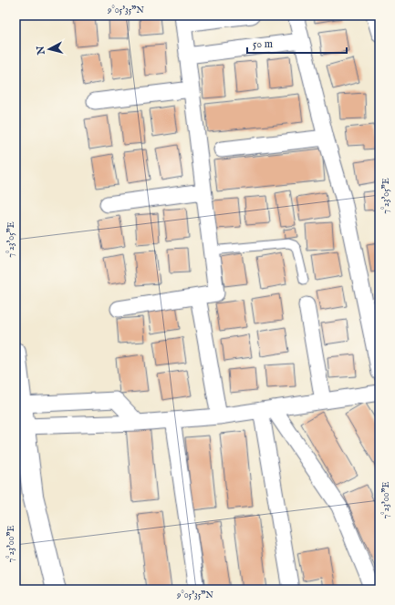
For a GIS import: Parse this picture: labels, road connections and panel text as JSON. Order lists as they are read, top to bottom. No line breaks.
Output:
{"scale_bar":"50 m","north":"left","coordinates":["9°05'35\"N","7°23'05\"E","7°23'00\"E"]}
